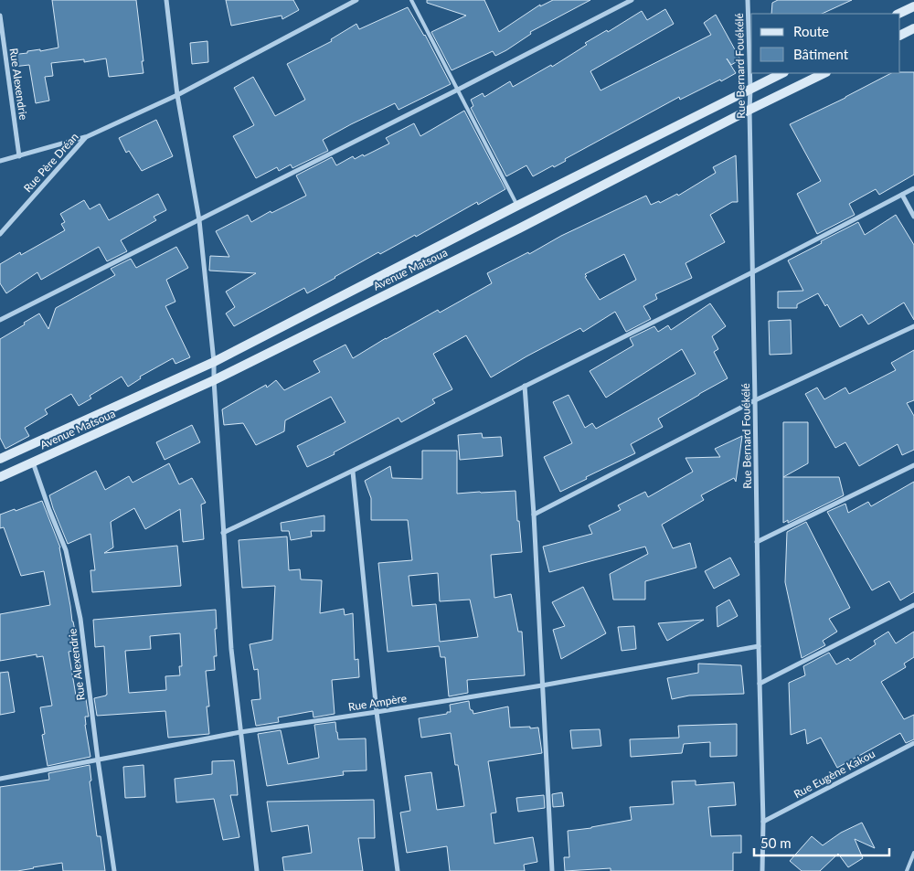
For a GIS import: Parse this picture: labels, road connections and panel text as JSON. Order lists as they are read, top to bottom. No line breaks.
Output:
{"streets":{"street":["Rue Bernard Fouékélé","Rue Alexendrie","Rue Père Dréan","Avenue Matsoua","Rue Ampère","Rue Eugène Kakou"]},"crossings":[["Rue Bernard Fouékélé","Avenue Matsoua"],["Rue Bernard Fouékélé","Rue Ampère"],["Rue Bernard Fouékélé","Rue Eugène Kakou"],["Rue Alexendrie","Avenue Matsoua"],["Rue Alexendrie","Rue Ampère"]],"legend":["Route","Bâtiment"],"scale_bar":"50 m"}
